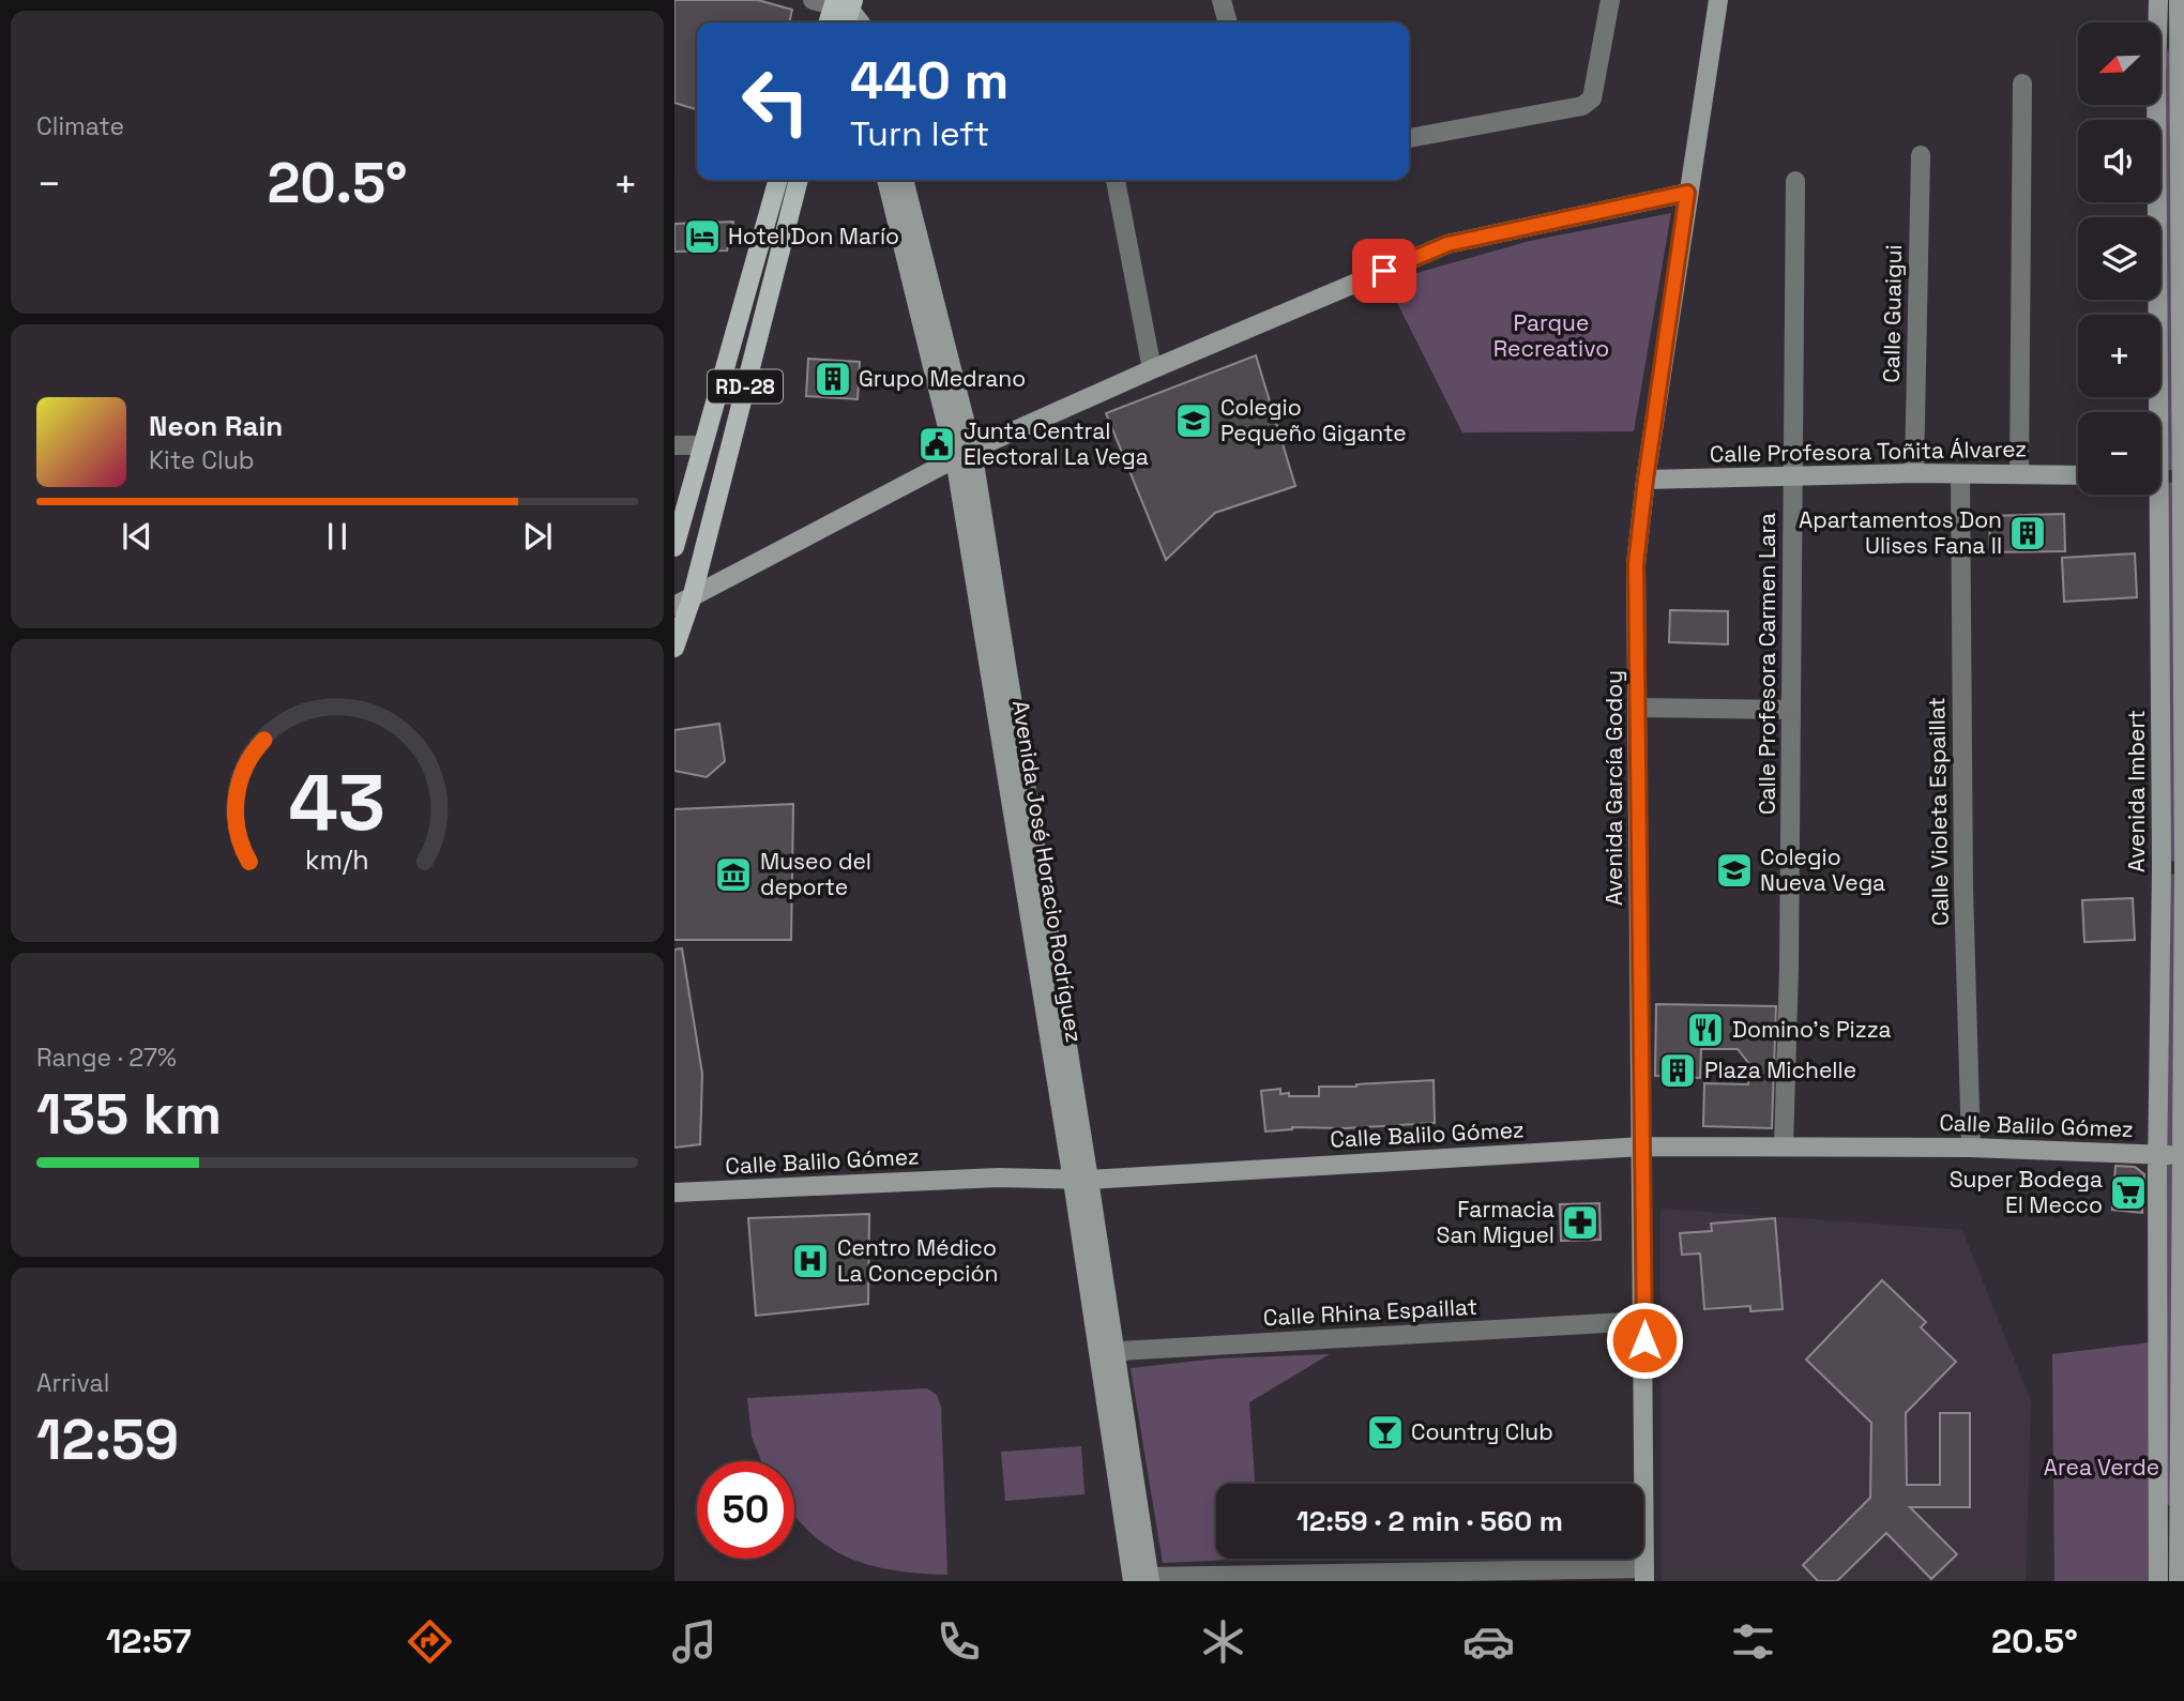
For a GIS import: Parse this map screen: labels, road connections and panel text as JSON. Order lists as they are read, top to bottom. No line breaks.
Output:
{"streets":{"main road":["RD-28"],"street":["Calle Guaigui","Calle Profesora Toñita Álvarez","Calle Profesora Carmen Lara","Avenida García Godoy","Avenida Imbert","Calle Violeta Espaillat","Avenida José Horacio Rodríguez","Calle Balilo Gómez","Calle Rhina Espaillat"]},"crossings":[["Calle Guaigui","Calle Profesora Toñita Álvarez"],["Calle Profesora Toñita Álvarez","Calle Profesora Carmen Lara"],["Calle Profesora Toñita Álvarez","Avenida García Godoy"],["Calle Profesora Toñita Álvarez","Calle Violeta Espaillat"],["Calle Profesora Carmen Lara","Calle Balilo Gómez"],["Avenida García Godoy","Calle Balilo Gómez"],["Avenida García Godoy","Calle Rhina Espaillat"],["Avenida Imbert","Calle Balilo Gómez"],["Calle Violeta Espaillat","Calle Balilo Gómez"],["Avenida José Horacio Rodríguez","Calle Balilo Gómez"],["Avenida José Horacio Rodríguez","Calle Rhina Espaillat"]],"parks":["Parque Recreativo","Area Verde"],"places":{"hotel":["Hotel Don Marío"],"building":["Grupo Medrano","Apartamentos Don Ulises Fana II","Plaza Michelle"],"school or university":["Colegio Pequeño Gigante","Colegio Nueva Vega"],"public building":["Junta Central Electoral La Vega"],"museum":["Museo del deporte"],"restaurant":["Domino's Pizza"],"supermarket":["Super Bodega El Mecco"],"pharmacy":["Farmacia San Miguel"],"hospital":["Centro Médico La Concepción"],"bar":["Country Club"]},"north":"bottom left","page":{"tile":["Climate",["Range · 27%","135 km"],["Arrival","12:59"]],"map_buttons":["+","−"],"turn":["440 m","Turn left"],"heat":["−","20.5°","+"],"song":["Neon Rain","Kite Club"],"limit":"50","trip":"12:59 · 2 min · 560 m","tabs":["12:57","20.5°"],"gauge":["43","km/h"]}}
